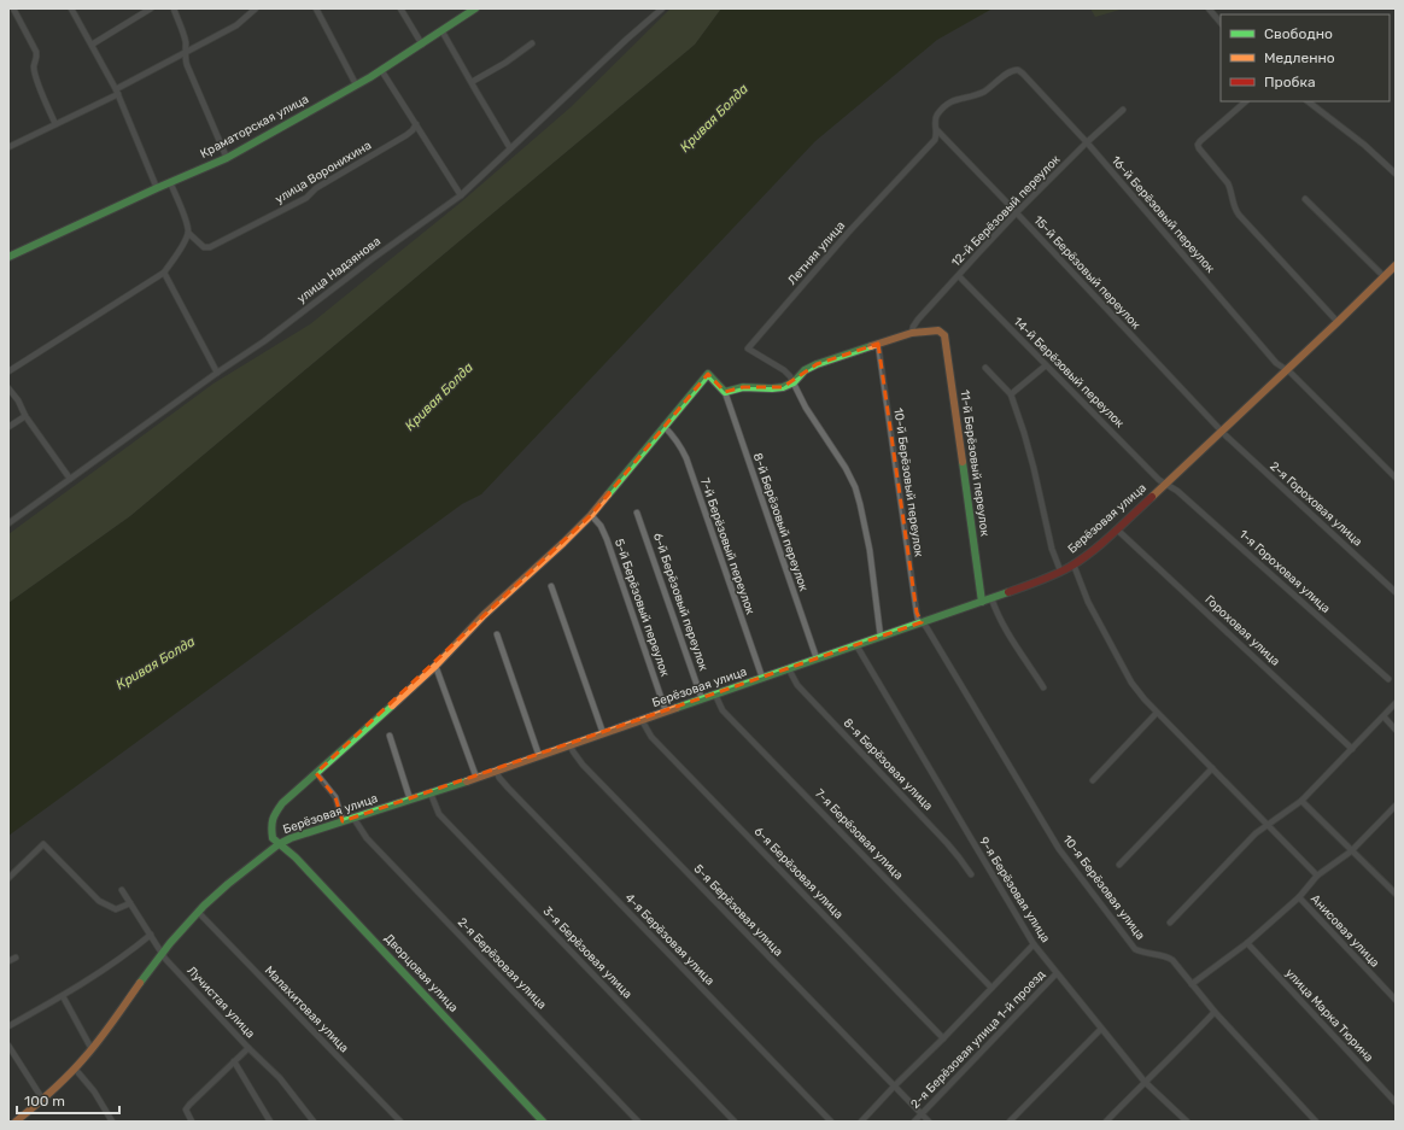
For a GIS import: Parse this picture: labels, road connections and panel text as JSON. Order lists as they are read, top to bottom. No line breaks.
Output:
{"streets":{"street":["Краматорская улица","улица Воронихина","12-й Берёзовый переулок","16-й Берёзовый переулок","Летняя улица","улица Надзянова","15-й Берёзовый переулок","14-й Берёзовый переулок","11-й Берёзовый переулок","10-й Берёзовый переулок","2-я Гороховая улица","Берёзовая улица","8-й Берёзовый переулок","7-й Берёзовый переулок","1-я Гороховая улица","6-й Берёзовый переулок","5-й Берёзовый переулок","Гороховая улица","8-я Берёзовая улица","7-я Берёзовая улица","6-я Берёзовая улица","10-я Берёзовая улица","9-я Берёзовая улица","5-я Берёзовая улица","Анисовая улица","4-я Берёзовая улица","3-я Берёзовая улица","2-я Берёзовая улица","Дворцовая улица","Лучистая улица","Малахитовая улица","улица Марка Тюрина","2-я Берёзовая улица 1-й проезд"]},"crossings":[["12-й Берёзовый переулок","16-й Берёзовый переулок"],["12-й Берёзовый переулок","15-й Берёзовый переулок"],["12-й Берёзовый переулок","14-й Берёзовый переулок"],["12-й Берёзовый переулок","11-й Берёзовый переулок"],["16-й Берёзовый переулок","Летняя улица"],["16-й Берёзовый переулок","15-й Берёзовый переулок"],["16-й Берёзовый переулок","Берёзовая улица"],["Летняя улица","15-й Берёзовый переулок"],["15-й Берёзовый переулок","2-я Гороховая улица"],["15-й Берёзовый переулок","Берёзовая улица"],["14-й Берёзовый переулок","Берёзовая улица"],["14-й Берёзовый переулок","1-я Гороховая улица"],["11-й Берёзовый переулок","Берёзовая улица"],["10-й Берёзовый переулок","Берёзовая улица"],["10-й Берёзовый переулок","10-я Берёзовая улица"],["2-я Гороховая улица","Берёзовая улица"],["Берёзовая улица","8-й Берёзовый переулок"],["Берёзовая улица","7-й Берёзовый переулок"],["Берёзовая улица","1-я Гороховая улица"],["Берёзовая улица","6-й Берёзовый переулок"],["Берёзовая улица","5-й Берёзовый переулок"],["Берёзовая улица","Гороховая улица"],["Берёзовая улица","8-я Берёзовая улица"],["Берёзовая улица","7-я Берёзовая улица"],["Берёзовая улица","6-я Берёзовая улица"],["Берёзовая улица","10-я Берёзовая улица"],["Берёзовая улица","9-я Берёзовая улица"],["Берёзовая улица","5-я Берёзовая улица"],["Берёзовая улица","4-я Берёзовая улица"],["Берёзовая улица","3-я Берёзовая улица"],["Берёзовая улица","2-я Берёзовая улица"],["Берёзовая улица","Дворцовая улица"],["Берёзовая улица","Лучистая улица"],["Берёзовая улица","Малахитовая улица"],["9-я Берёзовая улица","2-я Берёзовая улица 1-й проезд"],["5-я Берёзовая улица","2-я Берёзовая улица 1-й проезд"]],"water":["Кривая Болда"],"legend":["Свободно","Медленно","Пробка"],"scale_bar":"100 m"}
